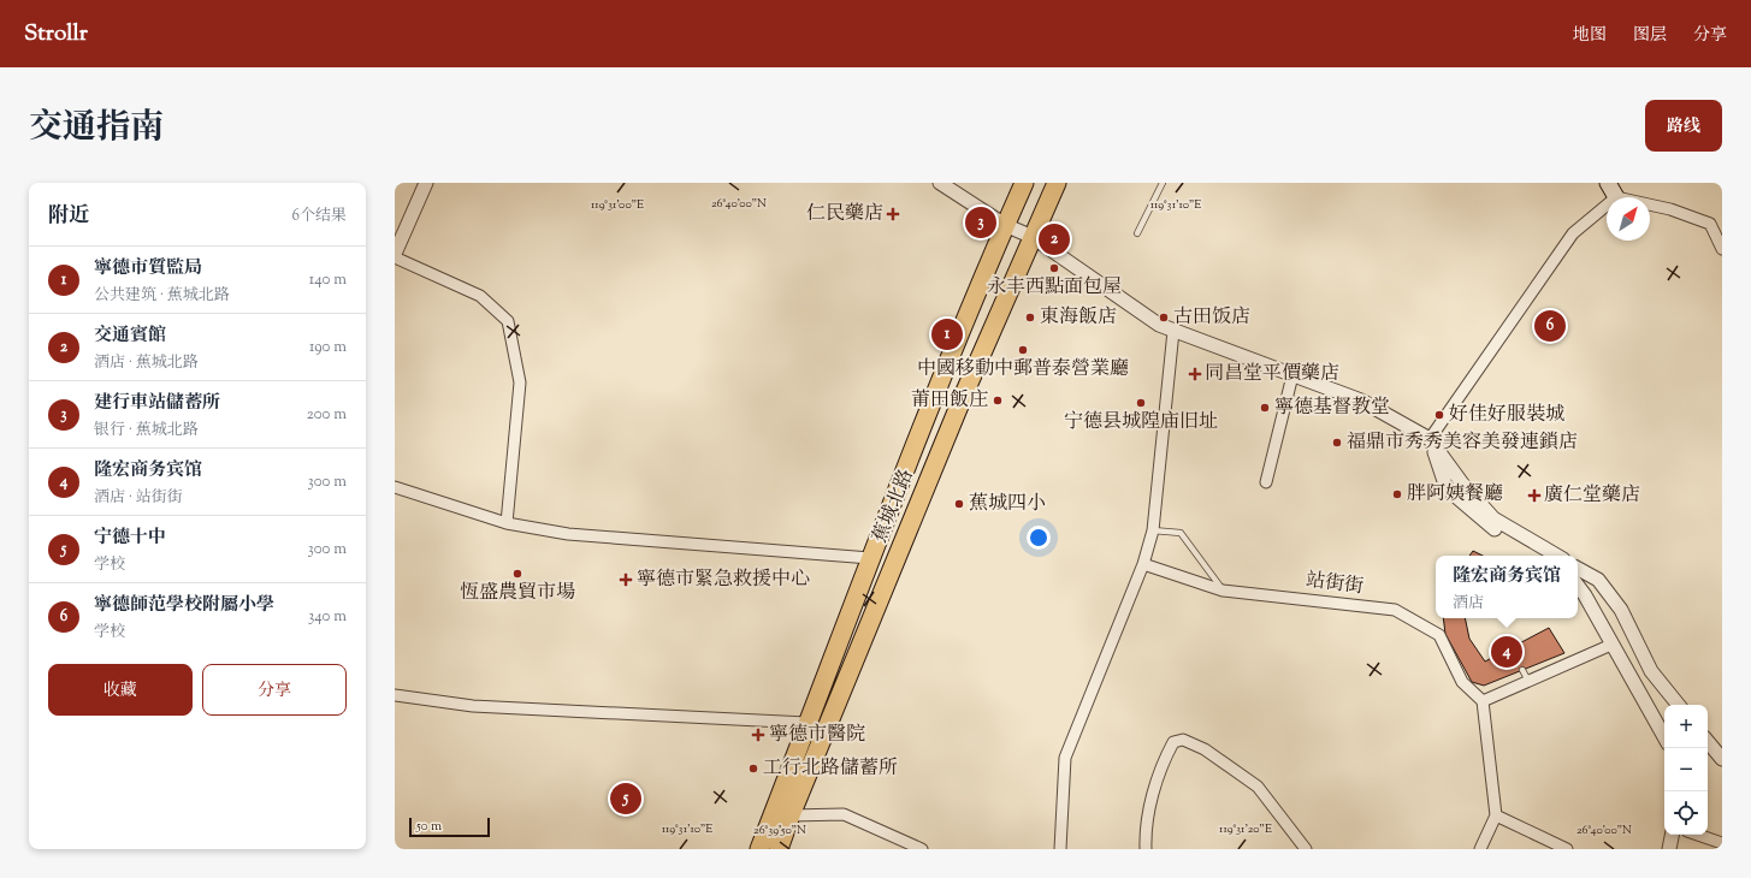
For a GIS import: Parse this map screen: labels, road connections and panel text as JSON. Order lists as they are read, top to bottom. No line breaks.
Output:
{"streets":{"highway":["蕉城北路"],"street":["站街街"]},"places":{"health":["仁民藥店","同昌堂平價藥店","廣仁堂藥店","寧德市緊急救援中心","寧德市醫院"],"other":["永丰西點面包屋","東海飯店","古田饭店","中國移動中郵普泰營業廳","莆田飯庄","宁德县城隍庙旧址","寧德基督教堂","好佳好服裝城","福鼎市秀秀美容美發連鎖店","胖阿姨餐廳","蕉城四小","恆盛農貿市場","工行北路儲蓄所"]},"scale_bar":"50 m","north":"top right","page":{"header":"Strollr","nav":["地图","图层","分享"],"title":"交通指南","buttons":["路线",["收藏","分享"]],"heading":["附近","6个结果"],"pins":["3","2","6","1","4","5"],"list":[{"mark":"1","name":"寧德市質監局","note":"公共建筑 · 蕉城北路","value":"140 m"},{"mark":"2","name":"交通賓館","note":"酒店 · 蕉城北路","value":"190 m"},{"mark":"3","name":"建行車站儲蓄所","note":"银行 · 蕉城北路","value":"200 m"},{"mark":"4","name":"隆宏商务宾馆","note":"酒店 · 站街街","value":"300 m"},{"mark":"5","name":"宁德十中","note":"学校","value":"300 m"},{"mark":"6","name":"寧德師范學校附屬小學","note":"学校","value":"340 m"}],"popup":["隆宏商务宾馆","酒店"],"map_buttons":["+","−"],"scale":"50 m"},"coordinates":["26°40'00\"N","119°31'00\"E","119°31'10\"E","119°31'20\"E","26°39'50\"N"]}
